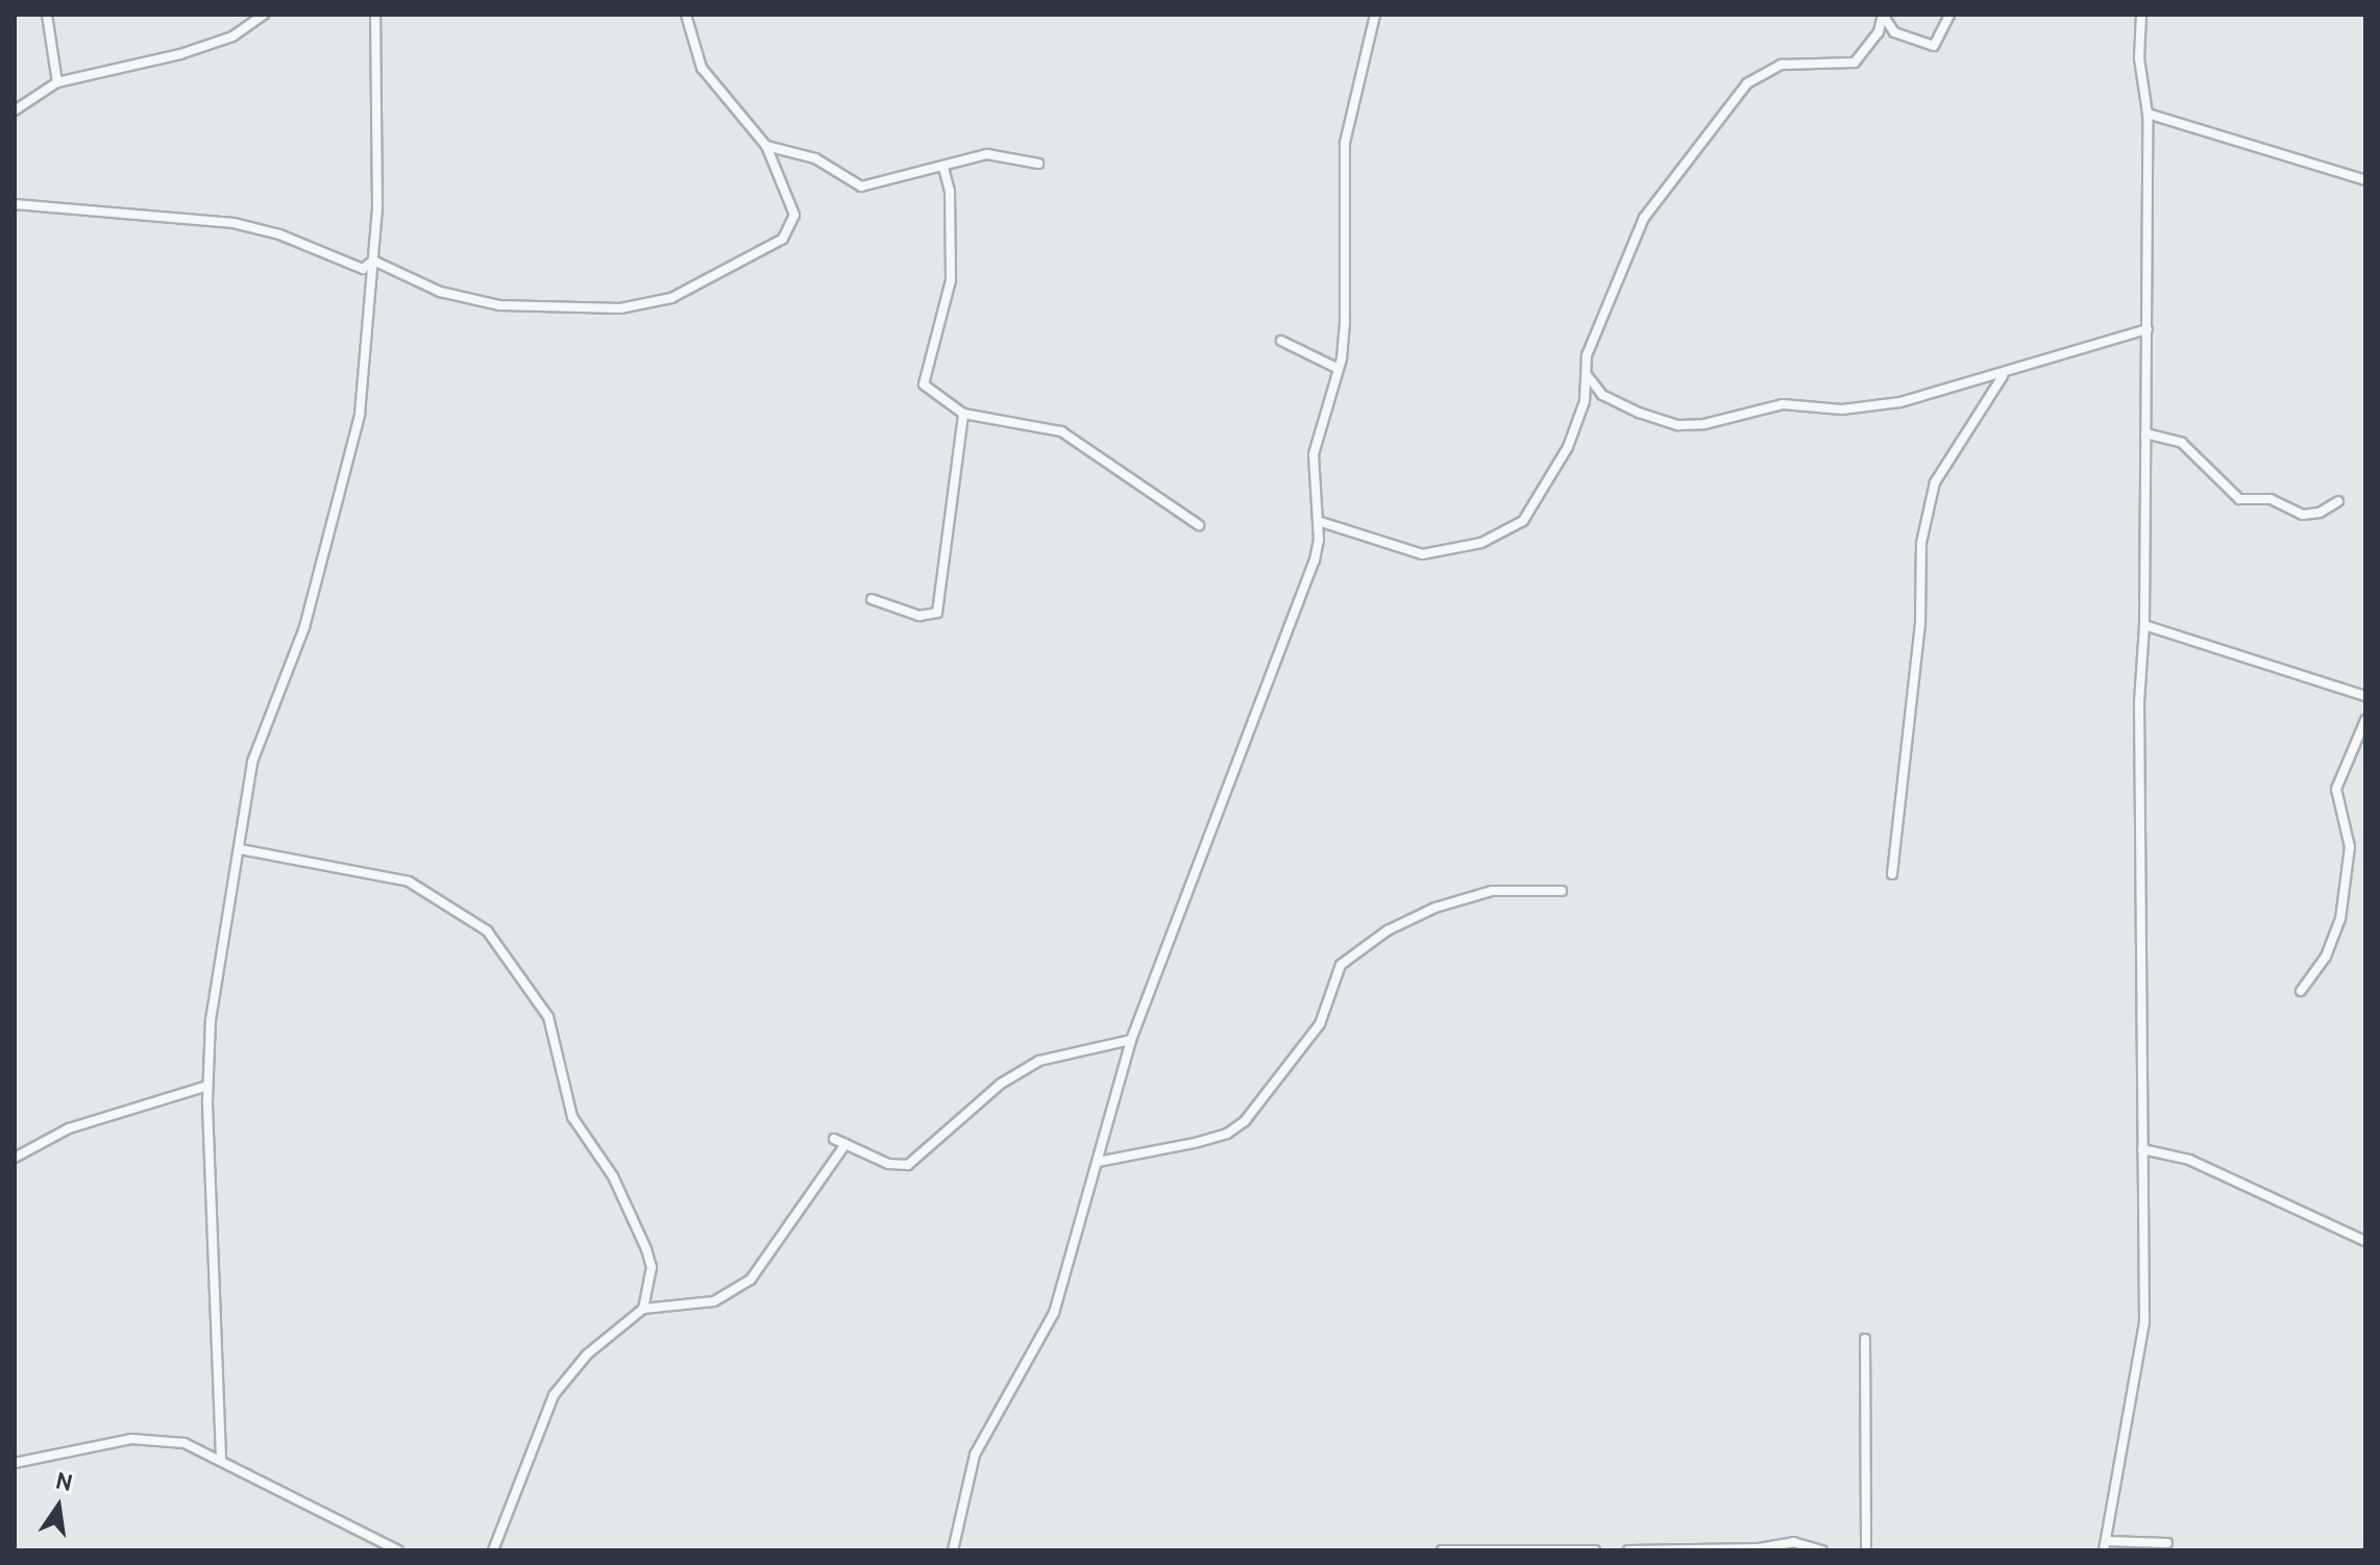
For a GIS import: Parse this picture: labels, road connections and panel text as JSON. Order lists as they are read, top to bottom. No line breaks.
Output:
{"north":"top"}
